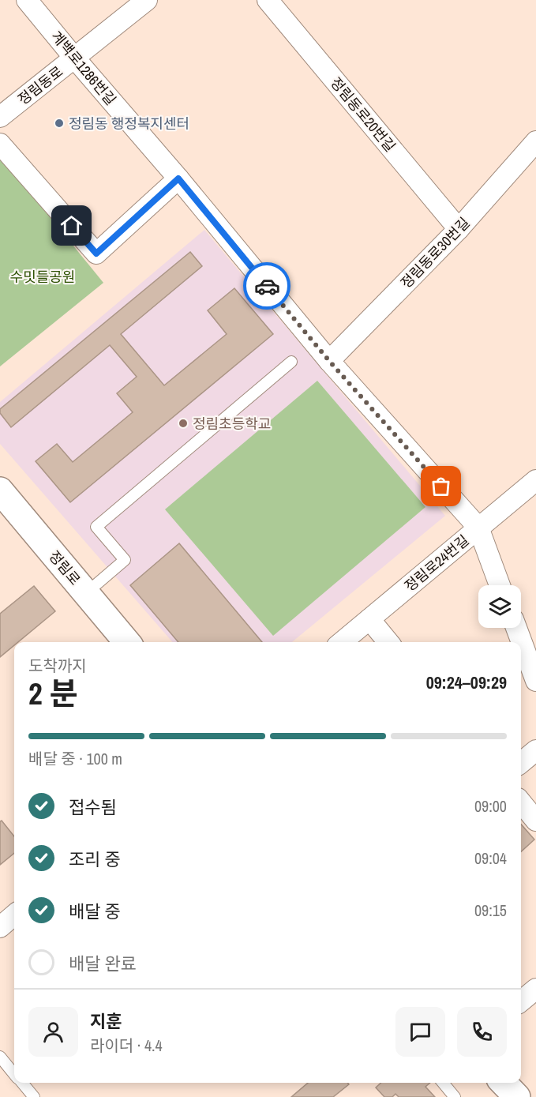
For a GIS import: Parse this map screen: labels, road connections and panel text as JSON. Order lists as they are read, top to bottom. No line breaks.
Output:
{"streets":{"main road":["정림로"],"street":["계백로1286번길","정림동로","정림동로20번길","정림동로30번길","정림로24번길"]},"crossings":[["계백로1286번길","정림동로"],["계백로1286번길","정림동로30번길"],["계백로1286번길","정림로24번길"],["정림동로20번길","정림동로30번길"]],"parks":["수밋들공원"],"places":["정림동 행정복지센터","정림초등학교"],"page":{"heading":["2 분","도착까지","09:24–09:29"],"panel":["지훈","라이더 · 4.4"],"bar":"배달 중 · 100 m","list":[["접수됨","09:00"],["조리 중","09:04"],["배달 중","09:15"],"배달 완료"]}}
